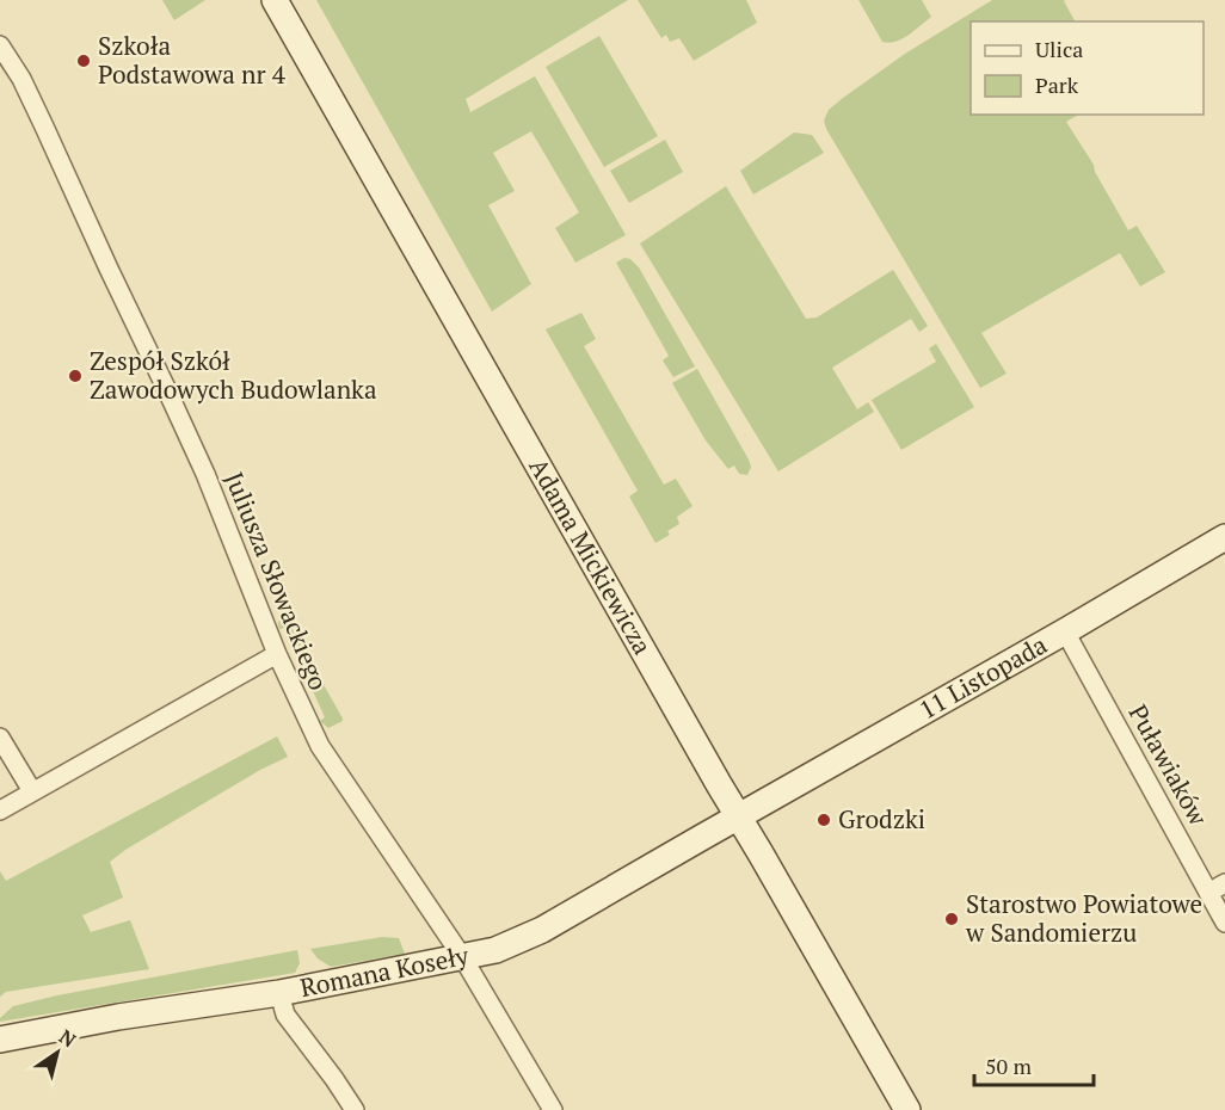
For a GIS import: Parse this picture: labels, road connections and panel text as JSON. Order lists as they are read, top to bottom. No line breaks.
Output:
{"streets":{"street":["Adama Mickiewicza","Juliusza Słowackiego","11 Listopada","Puławiaków","Romana Koseły"]},"crossings":[["Adama Mickiewicza","11 Listopada"],["Adama Mickiewicza","Romana Koseły"],["Juliusza Słowackiego","Romana Koseły"],["11 Listopada","Puławiaków"],["11 Listopada","Romana Koseły"]],"places":["Szkoła Podstawowa nr 4","Zespół Szkół Zawodowych Budowlanka","Grodzki","Starostwo Powiatowe w Sandomierzu"],"legend":["Ulica","Park"],"scale_bar":"50 m","north":"top right"}
